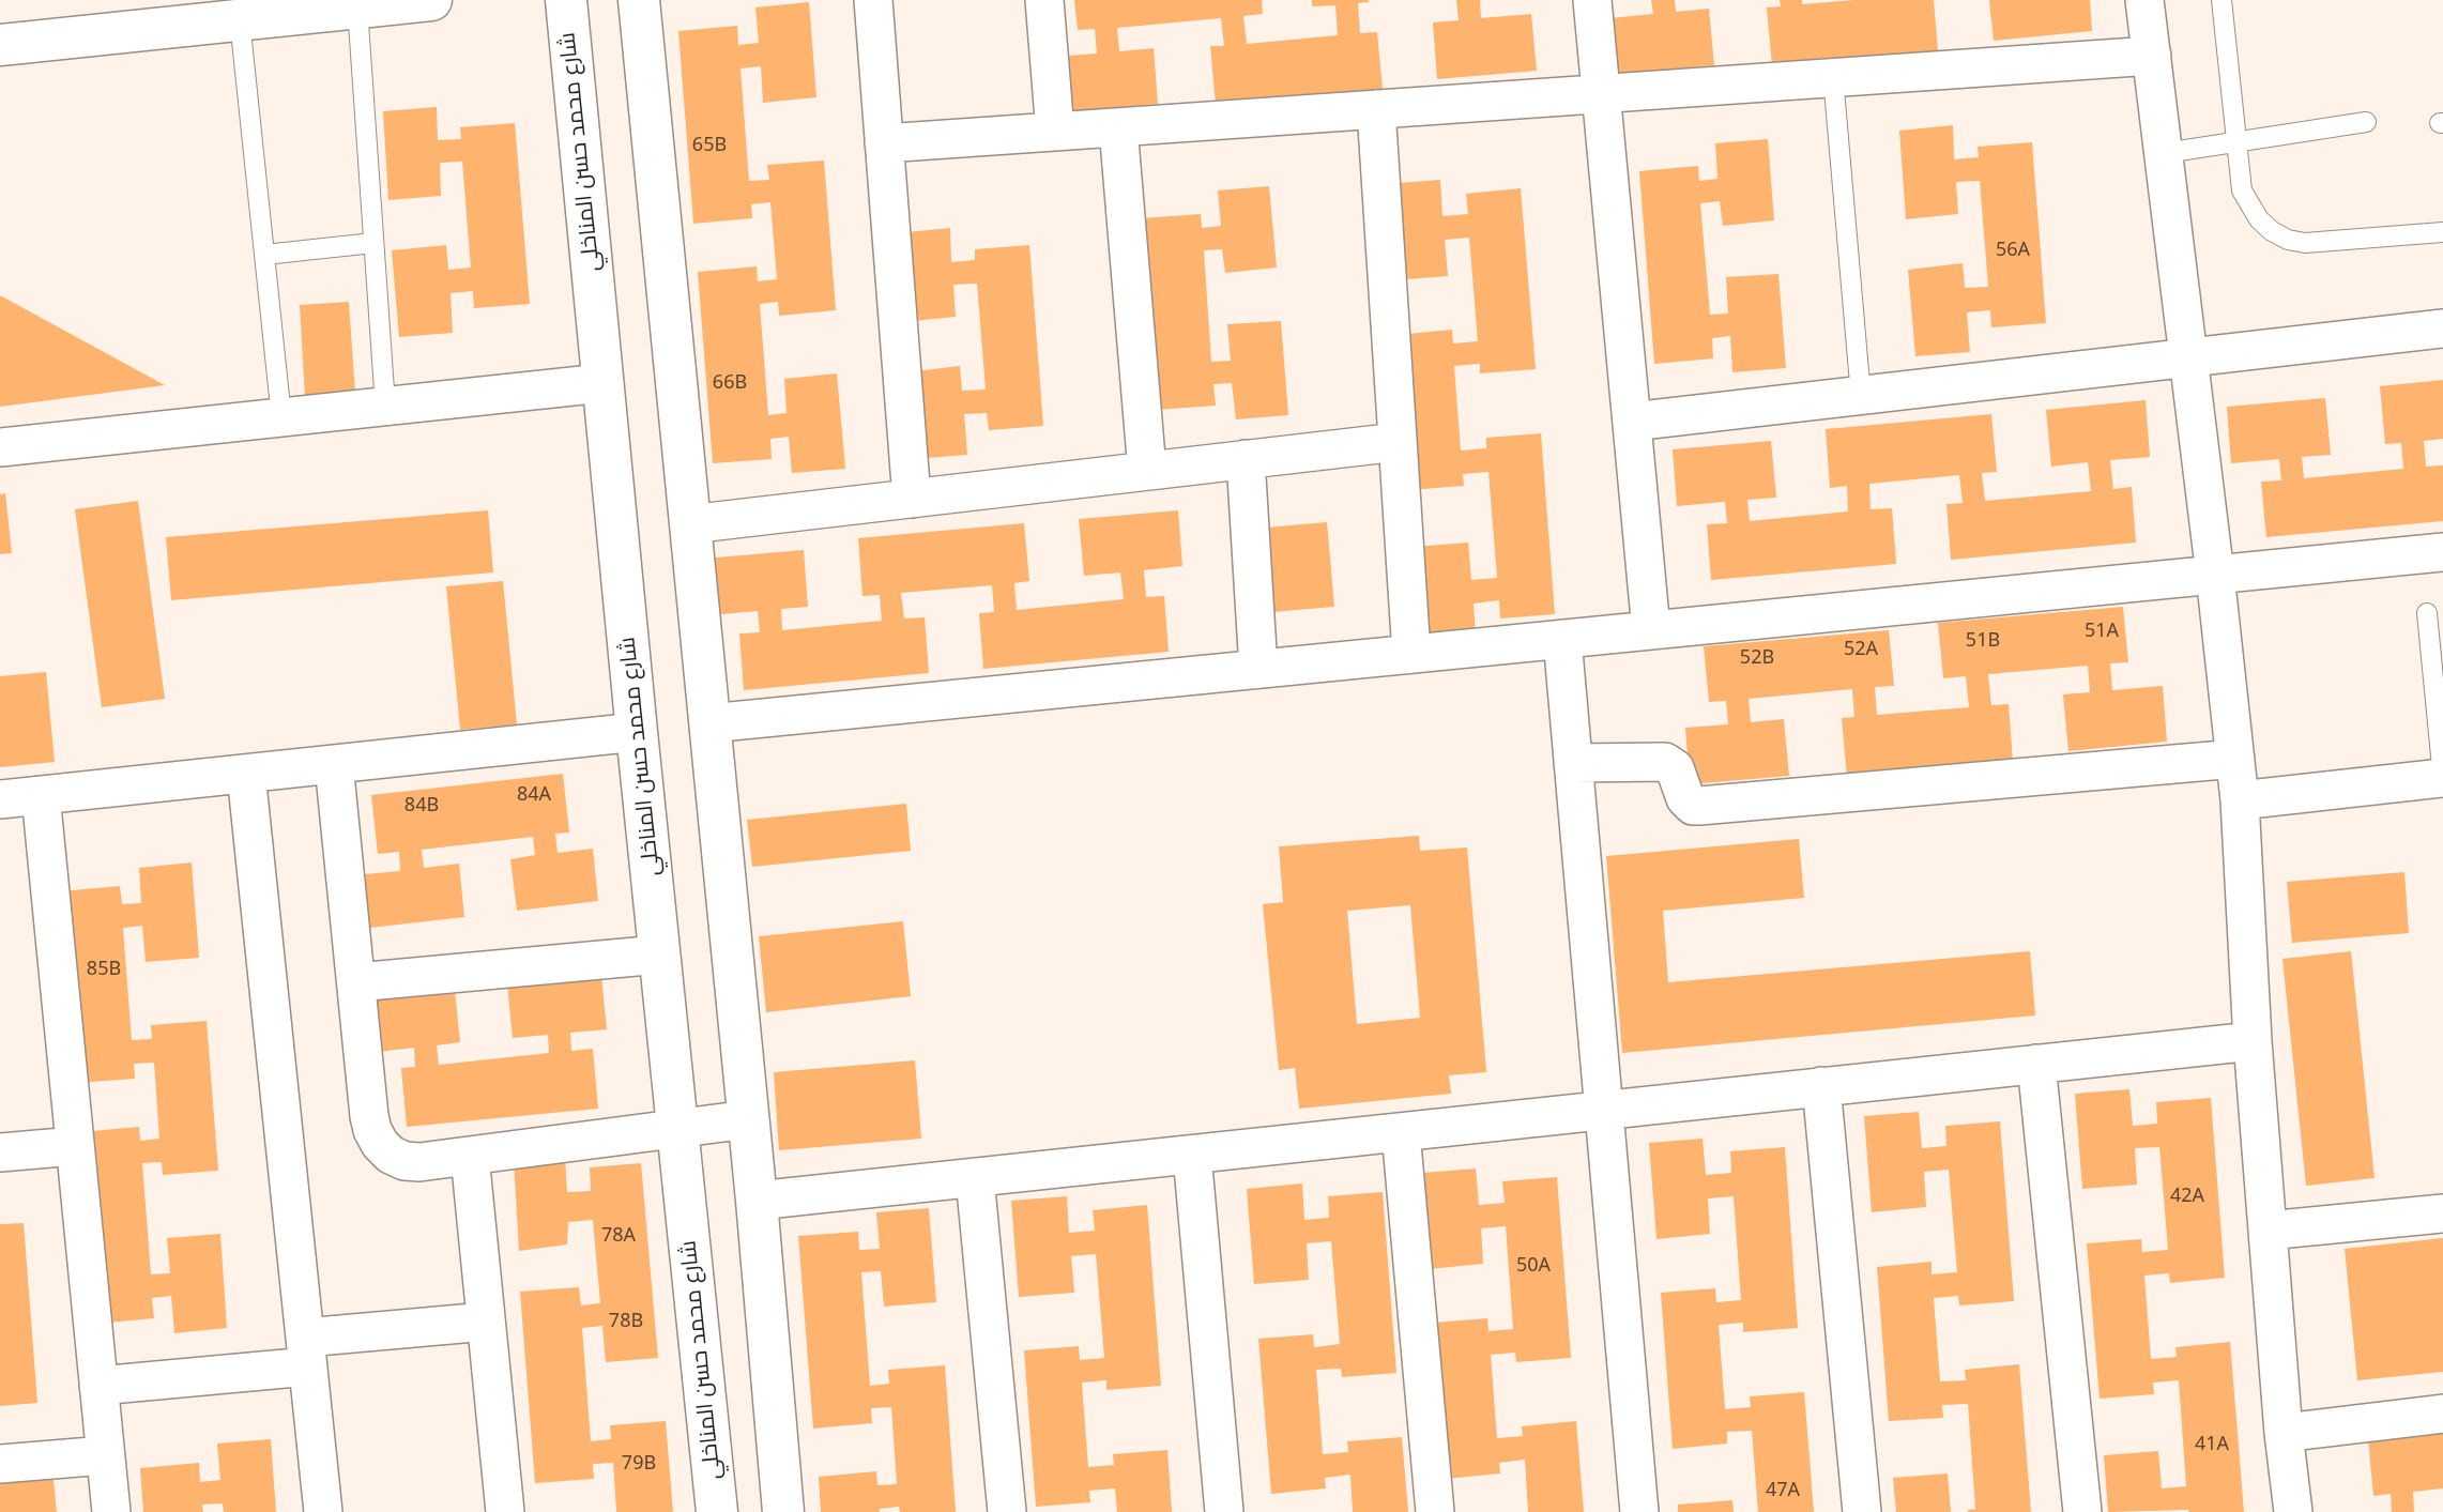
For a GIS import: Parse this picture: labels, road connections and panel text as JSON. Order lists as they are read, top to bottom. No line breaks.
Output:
{"streets":{"street":["شارع محمد حسن المناخلي"]},"house_numbers":["65B","56A","66B","51A","51B","52A","52B","84A","84B","85B","42A","78A","50A","78B","41A","79B","47A"]}
